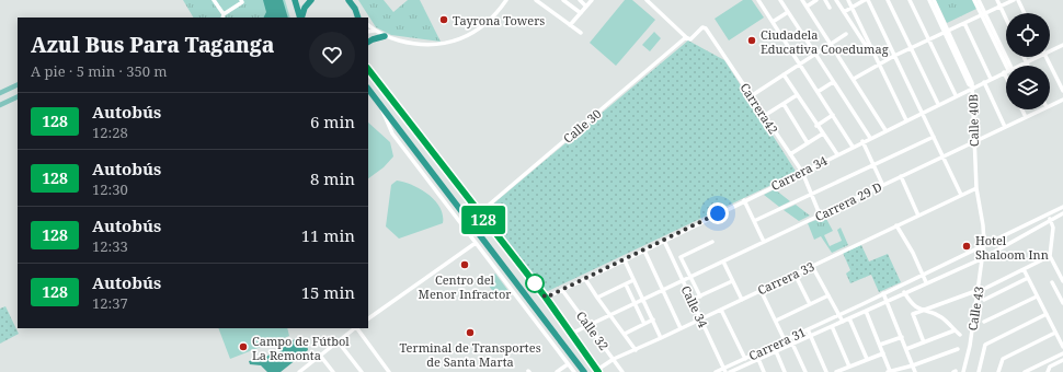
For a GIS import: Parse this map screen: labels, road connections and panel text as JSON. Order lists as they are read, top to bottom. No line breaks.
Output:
{"streets":{"street":["Carrera42","Calle 40B","Calle 30","Carrera 34","Carrera 29 D","Carrera 33","Calle 34","Calle 43","Calle 32","Carrera 31"]},"crossings":[["Carrera42","Calle 30"],["Carrera42","Carrera 34"],["Carrera42","Carrera 29 D"],["Calle 40B","Carrera 34"],["Calle 40B","Carrera 29 D"],["Calle 40B","Carrera 33"],["Calle 40B","Calle 43"],["Calle 40B","Carrera 31"],["Carrera 34","Calle 34"],["Carrera 34","Calle 32"],["Carrera 29 D","Calle 34"],["Carrera 29 D","Calle 32"],["Carrera 33","Calle 34"],["Carrera 33","Calle 32"],["Calle 34","Carrera 31"],["Calle 43","Carrera 31"]],"places":["Tayrona Towers","Ciudadela Educativa Cooedumag","Hotel Shaloom Inn","Centro del Menor Infractor","Terminal de Transportes de Santa Marta","Campo de Fútbol La Remonta"],"lines":["bus line 128"],"page":{"on_map":"128","heading":["Azul Bus Para Taganga","A pie · 5 min · 350 m"],"list":[{"mark":"128","name":"Autobús","note":"12:28","value":"6 min"},{"mark":"128","name":"Autobús","note":"12:30","value":"8 min"},{"mark":"128","name":"Autobús","note":"12:33","value":"11 min"},{"mark":"128","name":"Autobús","note":"12:37","value":"15 min"}]}}
